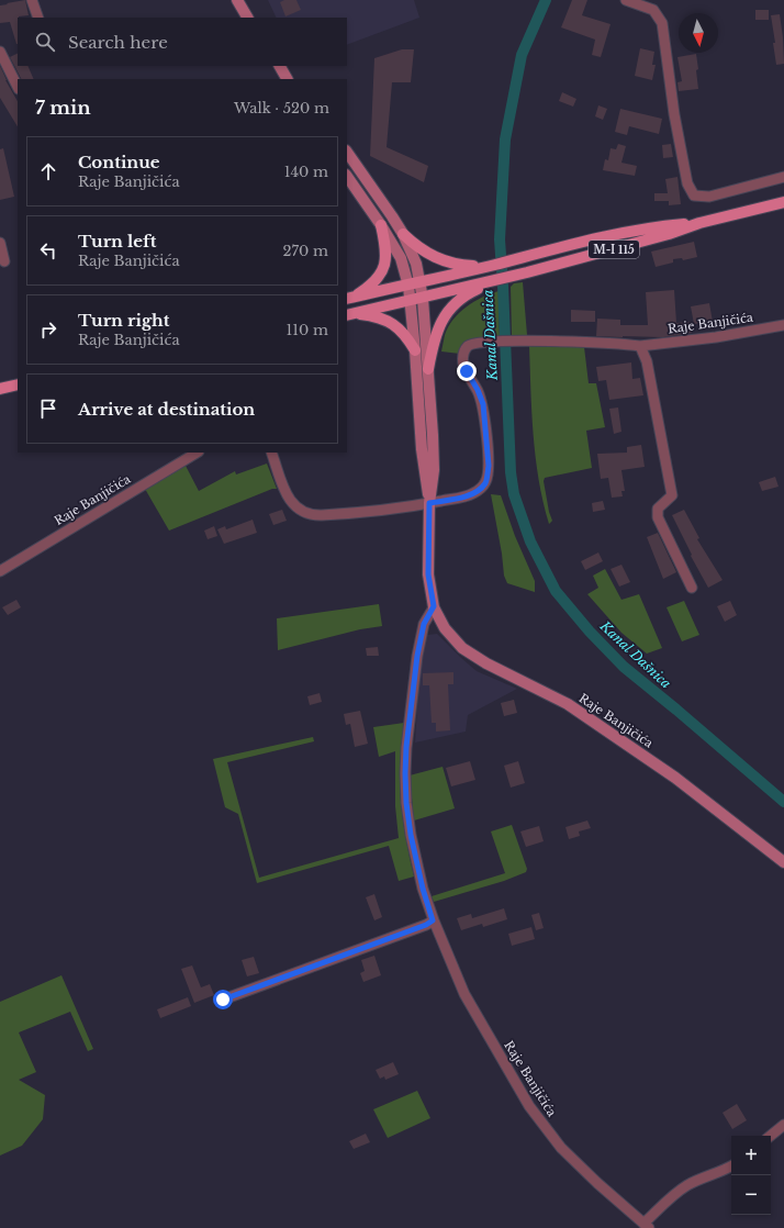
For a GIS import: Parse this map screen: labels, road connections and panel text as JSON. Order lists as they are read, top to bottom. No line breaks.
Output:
{"streets":{"main road":["M-I 115","Raje Banjičića"]},"water":["Kanal Dašnica"],"north":"bottom","page":{"search":"Search here","heading":["7 min","Walk · 520 m"],"list":[["Continue","Raje Banjičića","140 m"],["Turn left","Raje Banjičića","270 m"],["Turn right","Raje Banjičića","110 m"],"Arrive at destination"],"map_buttons":["+","−"]}}
